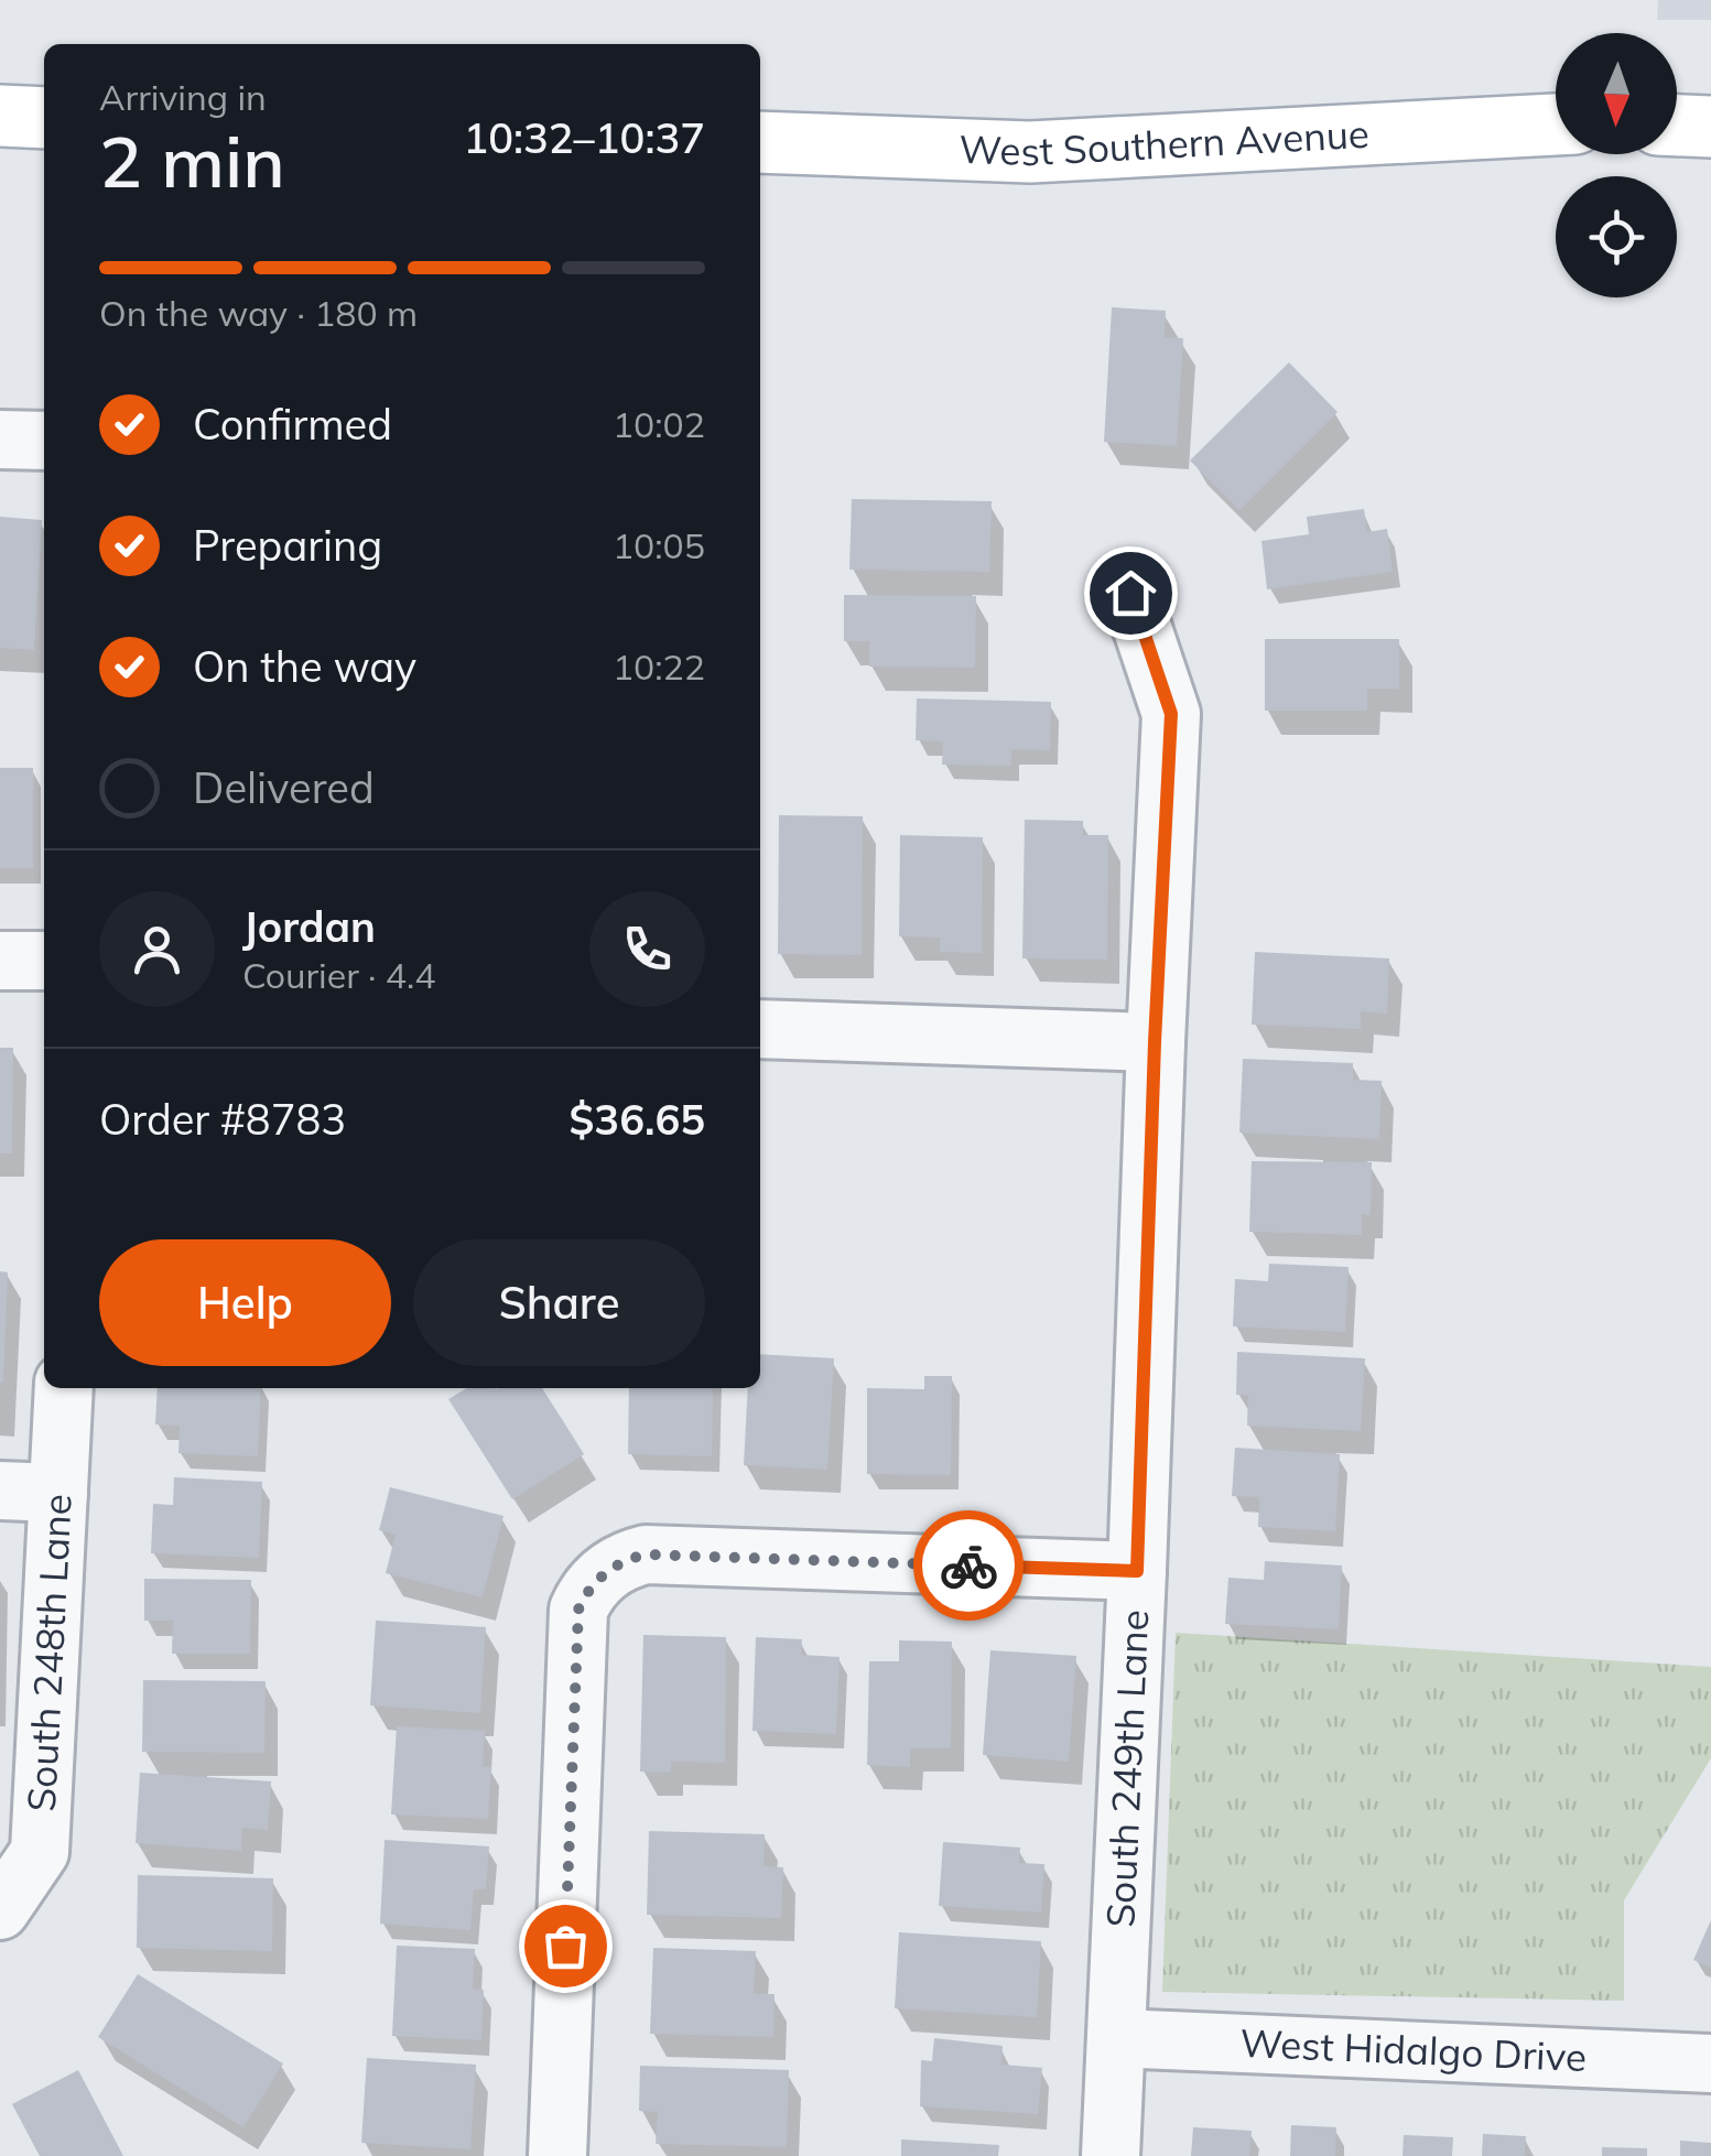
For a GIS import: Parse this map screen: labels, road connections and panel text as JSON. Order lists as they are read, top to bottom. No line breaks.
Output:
{"streets":{"main road":["West Southern Avenue"],"street":["South 248th Lane","South 249th Lane","West Hidalgo Drive"]},"crossings":[["South 249th Lane","West Hidalgo Drive"]],"north":"bottom","page":{"heading":["2 min","Arriving in","10:32–10:37"],"panel":["Jordan","Courier · 4.4","Order #8783","$36.65"],"bar":"On the way · 180 m","list":[["Confirmed","10:02"],["Preparing","10:05"],["On the way","10:22"],"Delivered"],"buttons":["Help","Share"]}}
